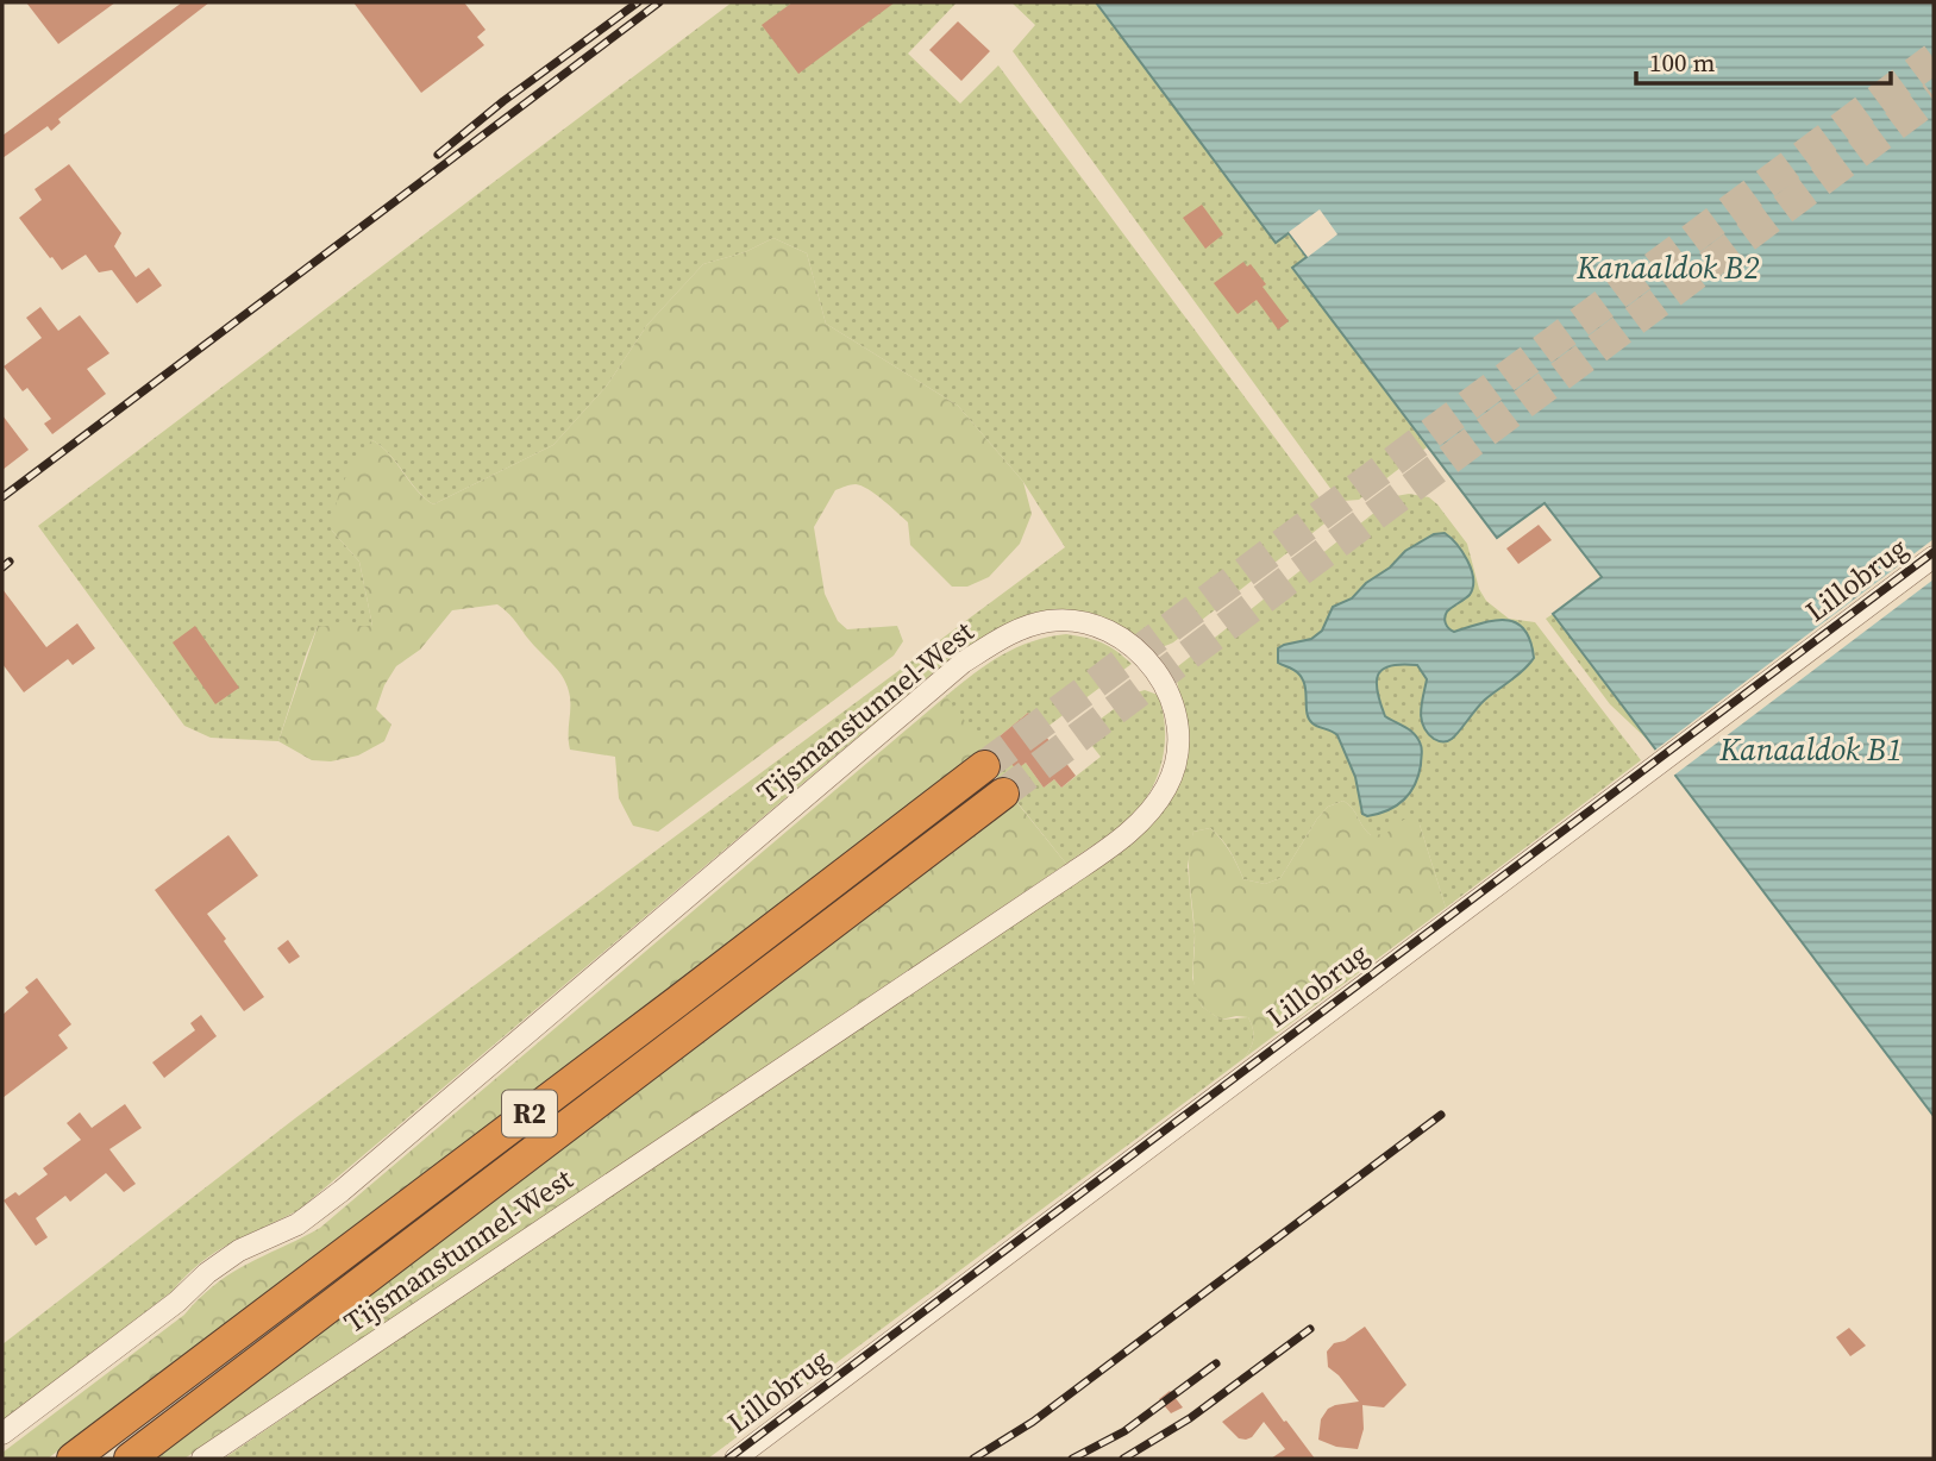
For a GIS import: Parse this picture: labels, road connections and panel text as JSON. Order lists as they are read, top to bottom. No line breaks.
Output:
{"streets":{"highway":["R2"],"street":["Lillobrug","Tijsmanstunnel-West"]},"water":["Kanaaldok B2","Kanaaldok B1"],"scale_bar":"100 m"}
